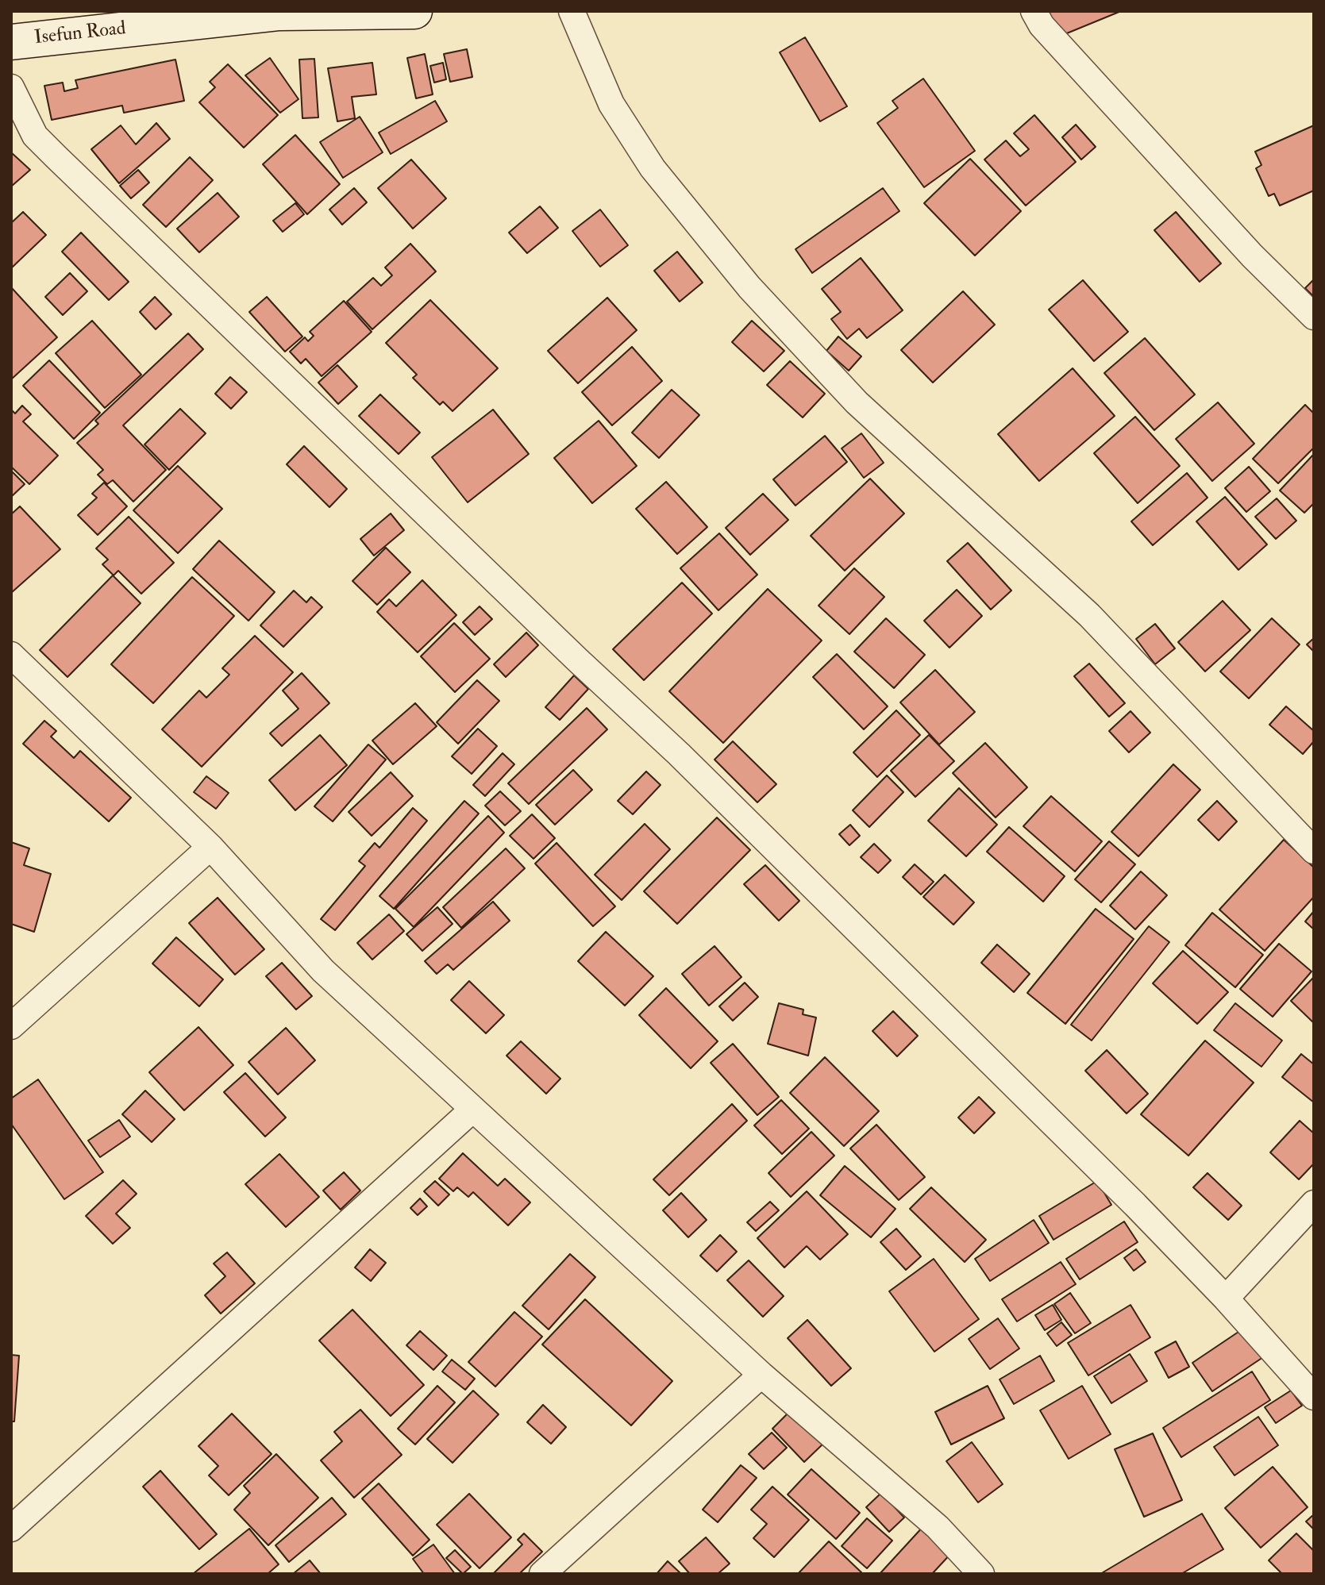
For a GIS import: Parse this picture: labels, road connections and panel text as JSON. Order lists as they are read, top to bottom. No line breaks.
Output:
{"streets":{"street":["Isefun Road"]}}
